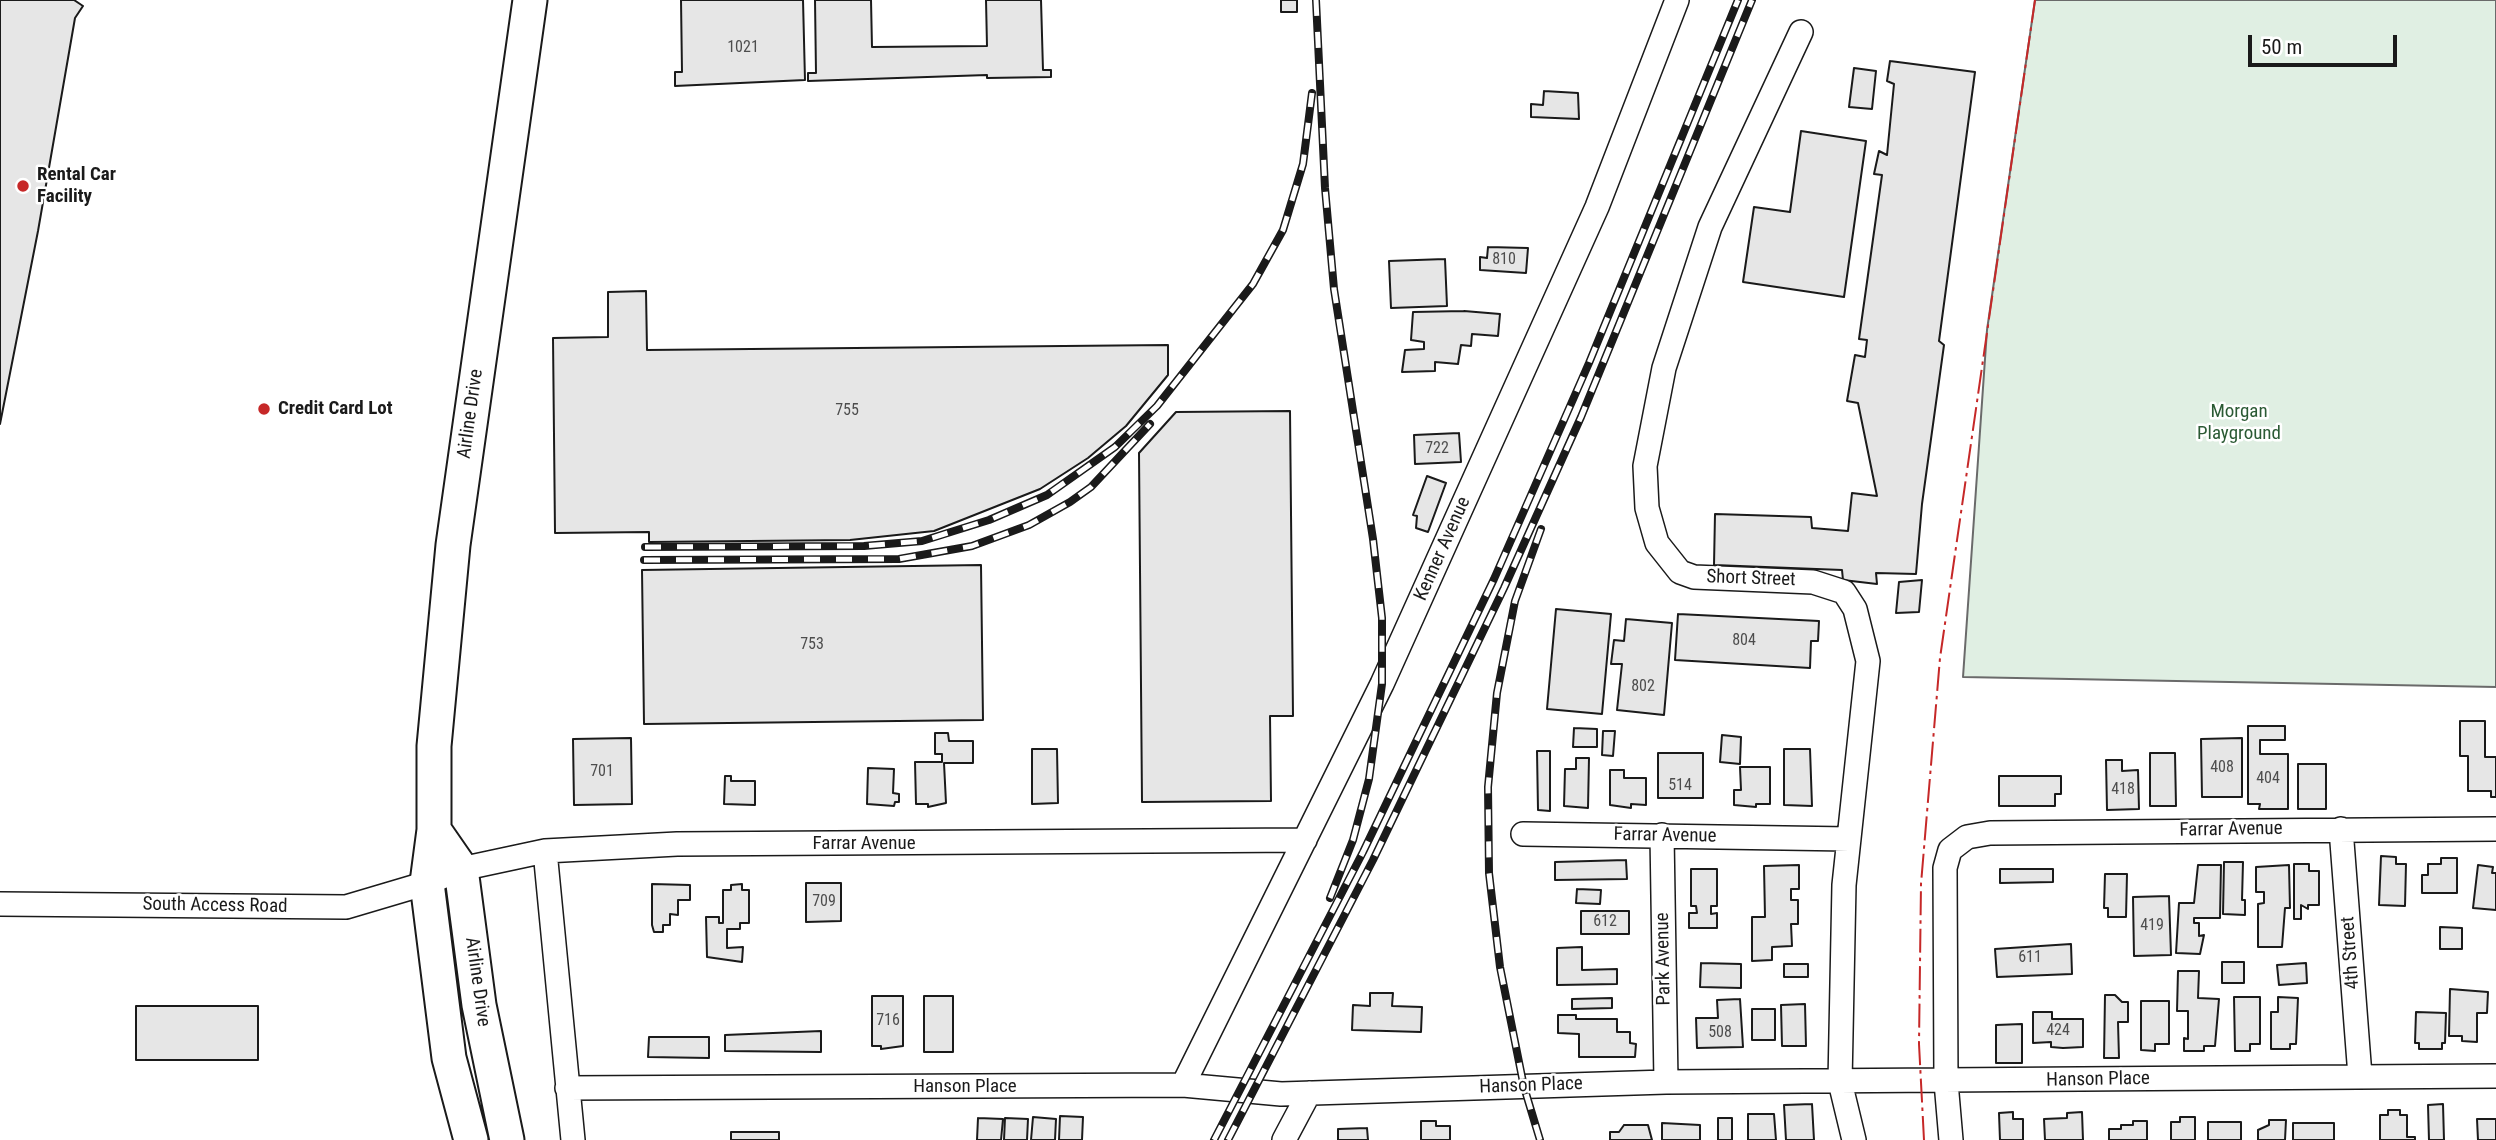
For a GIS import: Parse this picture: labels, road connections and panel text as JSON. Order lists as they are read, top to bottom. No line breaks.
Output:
{"streets":{"highway":["Airline Drive"],"street":["Kenner Avenue","Short Street","Farrar Avenue","South Access Road","4th Street","Park Avenue","Hanson Place"]},"crossings":[["Airline Drive","Farrar Avenue"],["Airline Drive","South Access Road"],["Kenner Avenue","Farrar Avenue"],["Kenner Avenue","Hanson Place"],["Short Street","Farrar Avenue"],["Short Street","Hanson Place"],["Farrar Avenue","South Access Road"],["Farrar Avenue","4th Street"],["Farrar Avenue","Park Avenue"],["Farrar Avenue","Hanson Place"],["4th Street","Hanson Place"],["Park Avenue","Hanson Place"]],"parks":["Morgan Playground"],"places":["Rental Car Facility","Credit Card Lot"],"house_numbers":["1021","810","755","722","804","753","802","408","701","404","514","418","709","612","419","611","716","424","508"],"scale_bar":"50 m"}
